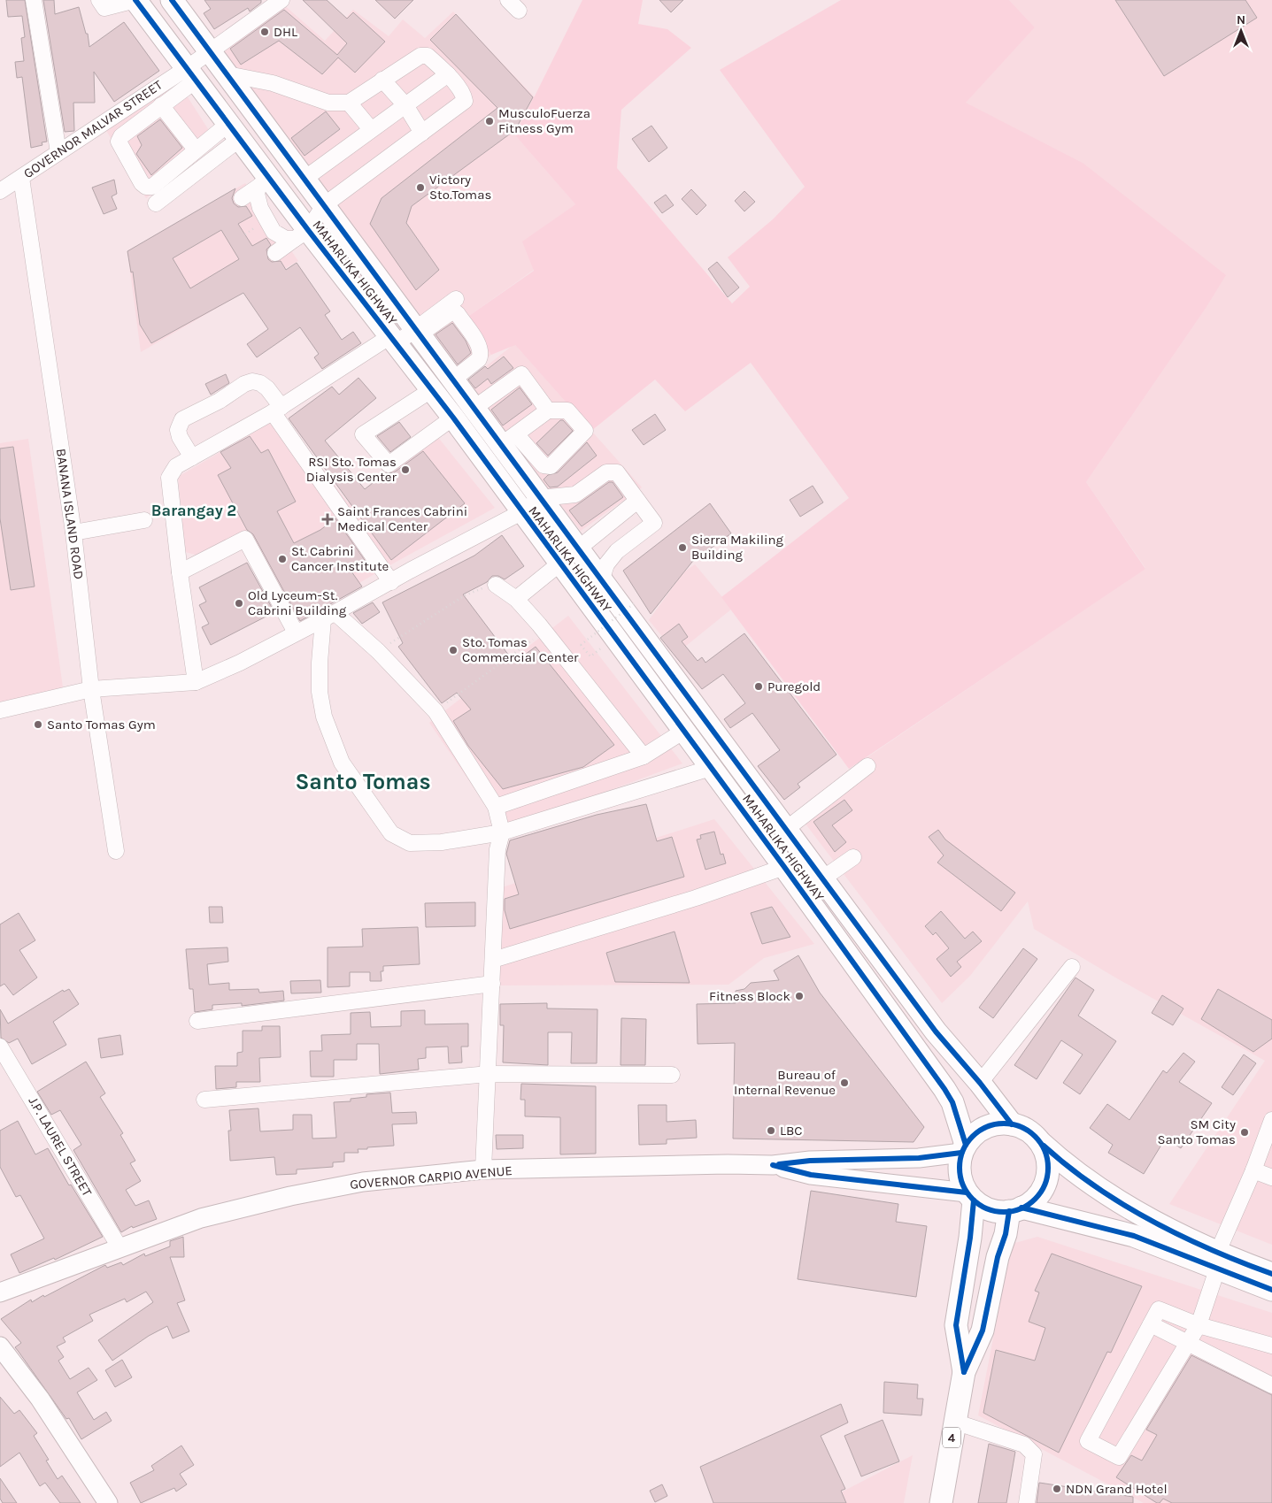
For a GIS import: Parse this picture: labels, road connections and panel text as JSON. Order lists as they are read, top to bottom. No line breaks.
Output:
{"streets":{"highway":["MAHARLIKA HIGHWAY","4"],"main road":["GOVERNOR CARPIO AVENUE"],"street":["GOVERNOR MALVAR STREET","BANANA ISLAND ROAD","J.P. LAUREL STREET"]},"crossings":[["GOVERNOR MALVAR STREET","MAHARLIKA HIGHWAY"],["GOVERNOR MALVAR STREET","BANANA ISLAND ROAD"],["MAHARLIKA HIGHWAY","GOVERNOR CARPIO AVENUE"],["MAHARLIKA HIGHWAY","4"],["J.P. LAUREL STREET","GOVERNOR CARPIO AVENUE"],["GOVERNOR CARPIO AVENUE","4"]],"districts":["Barangay 2","Santo Tomas"],"places":{"other":["DHL","MusculoFuerza Fitness Gym","Victory Sto.Tomas","RSI Sto. Tomas Dialysis Center","Sierra Makiling Building","St. Cabrini Cancer Institute","Old Lyceum-St. Cabrini Building","Sto. Tomas Commercial Center","Puregold","Santo Tomas Gym","Fitness Block","Bureau of Internal Revenue","LBC","SM City Santo Tomas","NDN Grand Hotel"],"health":["Saint Frances Cabrini Medical Center"]},"north":"top"}
